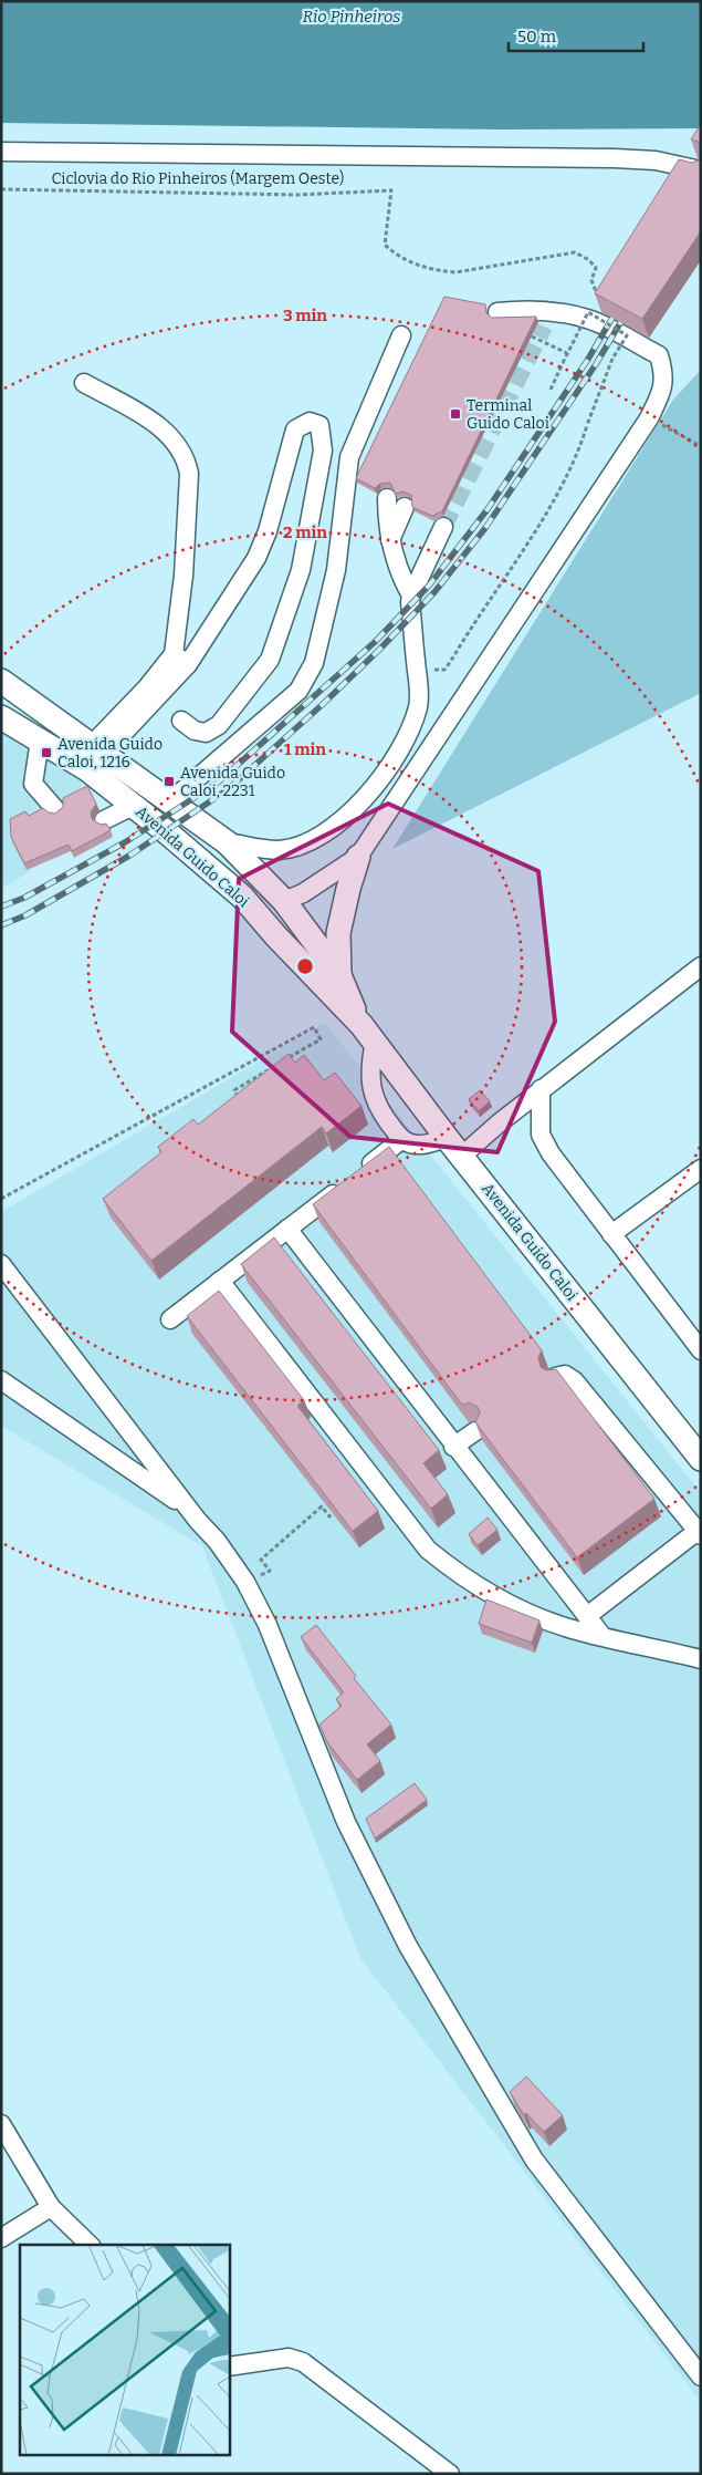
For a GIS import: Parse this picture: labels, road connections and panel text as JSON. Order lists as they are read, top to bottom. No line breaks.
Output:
{"streets":{"main road":["Avenida Guido Caloi"],"path":["Ciclovia do Rio Pinheiros (Margem Oeste)"]},"water":["Rio Pinheiros"],"places":{"transit":["Terminal Guido Caloi","Avenida Guido Caloi, 1216","Avenida Guido Caloi, 2231"]},"scale_bar":"50 m","rings":["3 min","2 min","1 min"]}
